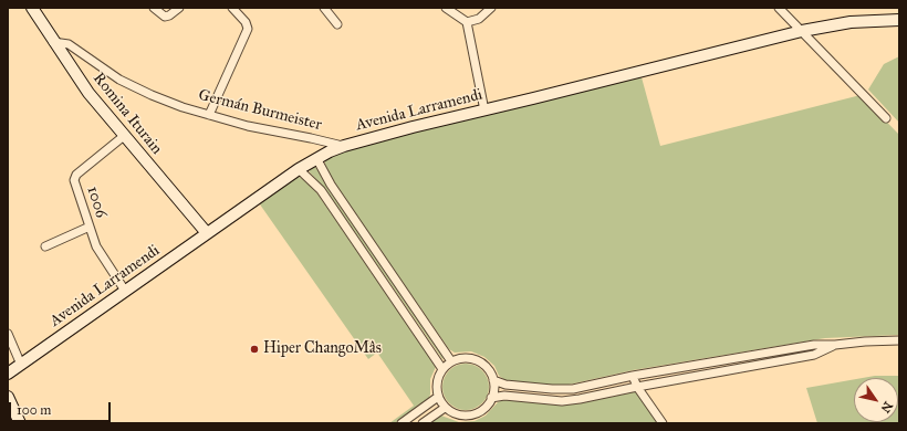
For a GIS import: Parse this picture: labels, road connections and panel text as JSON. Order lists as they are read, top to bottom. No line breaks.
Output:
{"streets":{"main road":["Avenida Larramendi","Romina Iturain"],"street":["Germán Burmeister","1006"]},"crossings":[["Germán Burmeister","Avenida Larramendi"],["Germán Burmeister","Romina Iturain"],["Avenida Larramendi","Romina Iturain"],["Avenida Larramendi","1006"],["Romina Iturain","1006"]],"places":["Hiper ChangoMâs"],"scale_bar":"100 m","north":"bottom right"}
